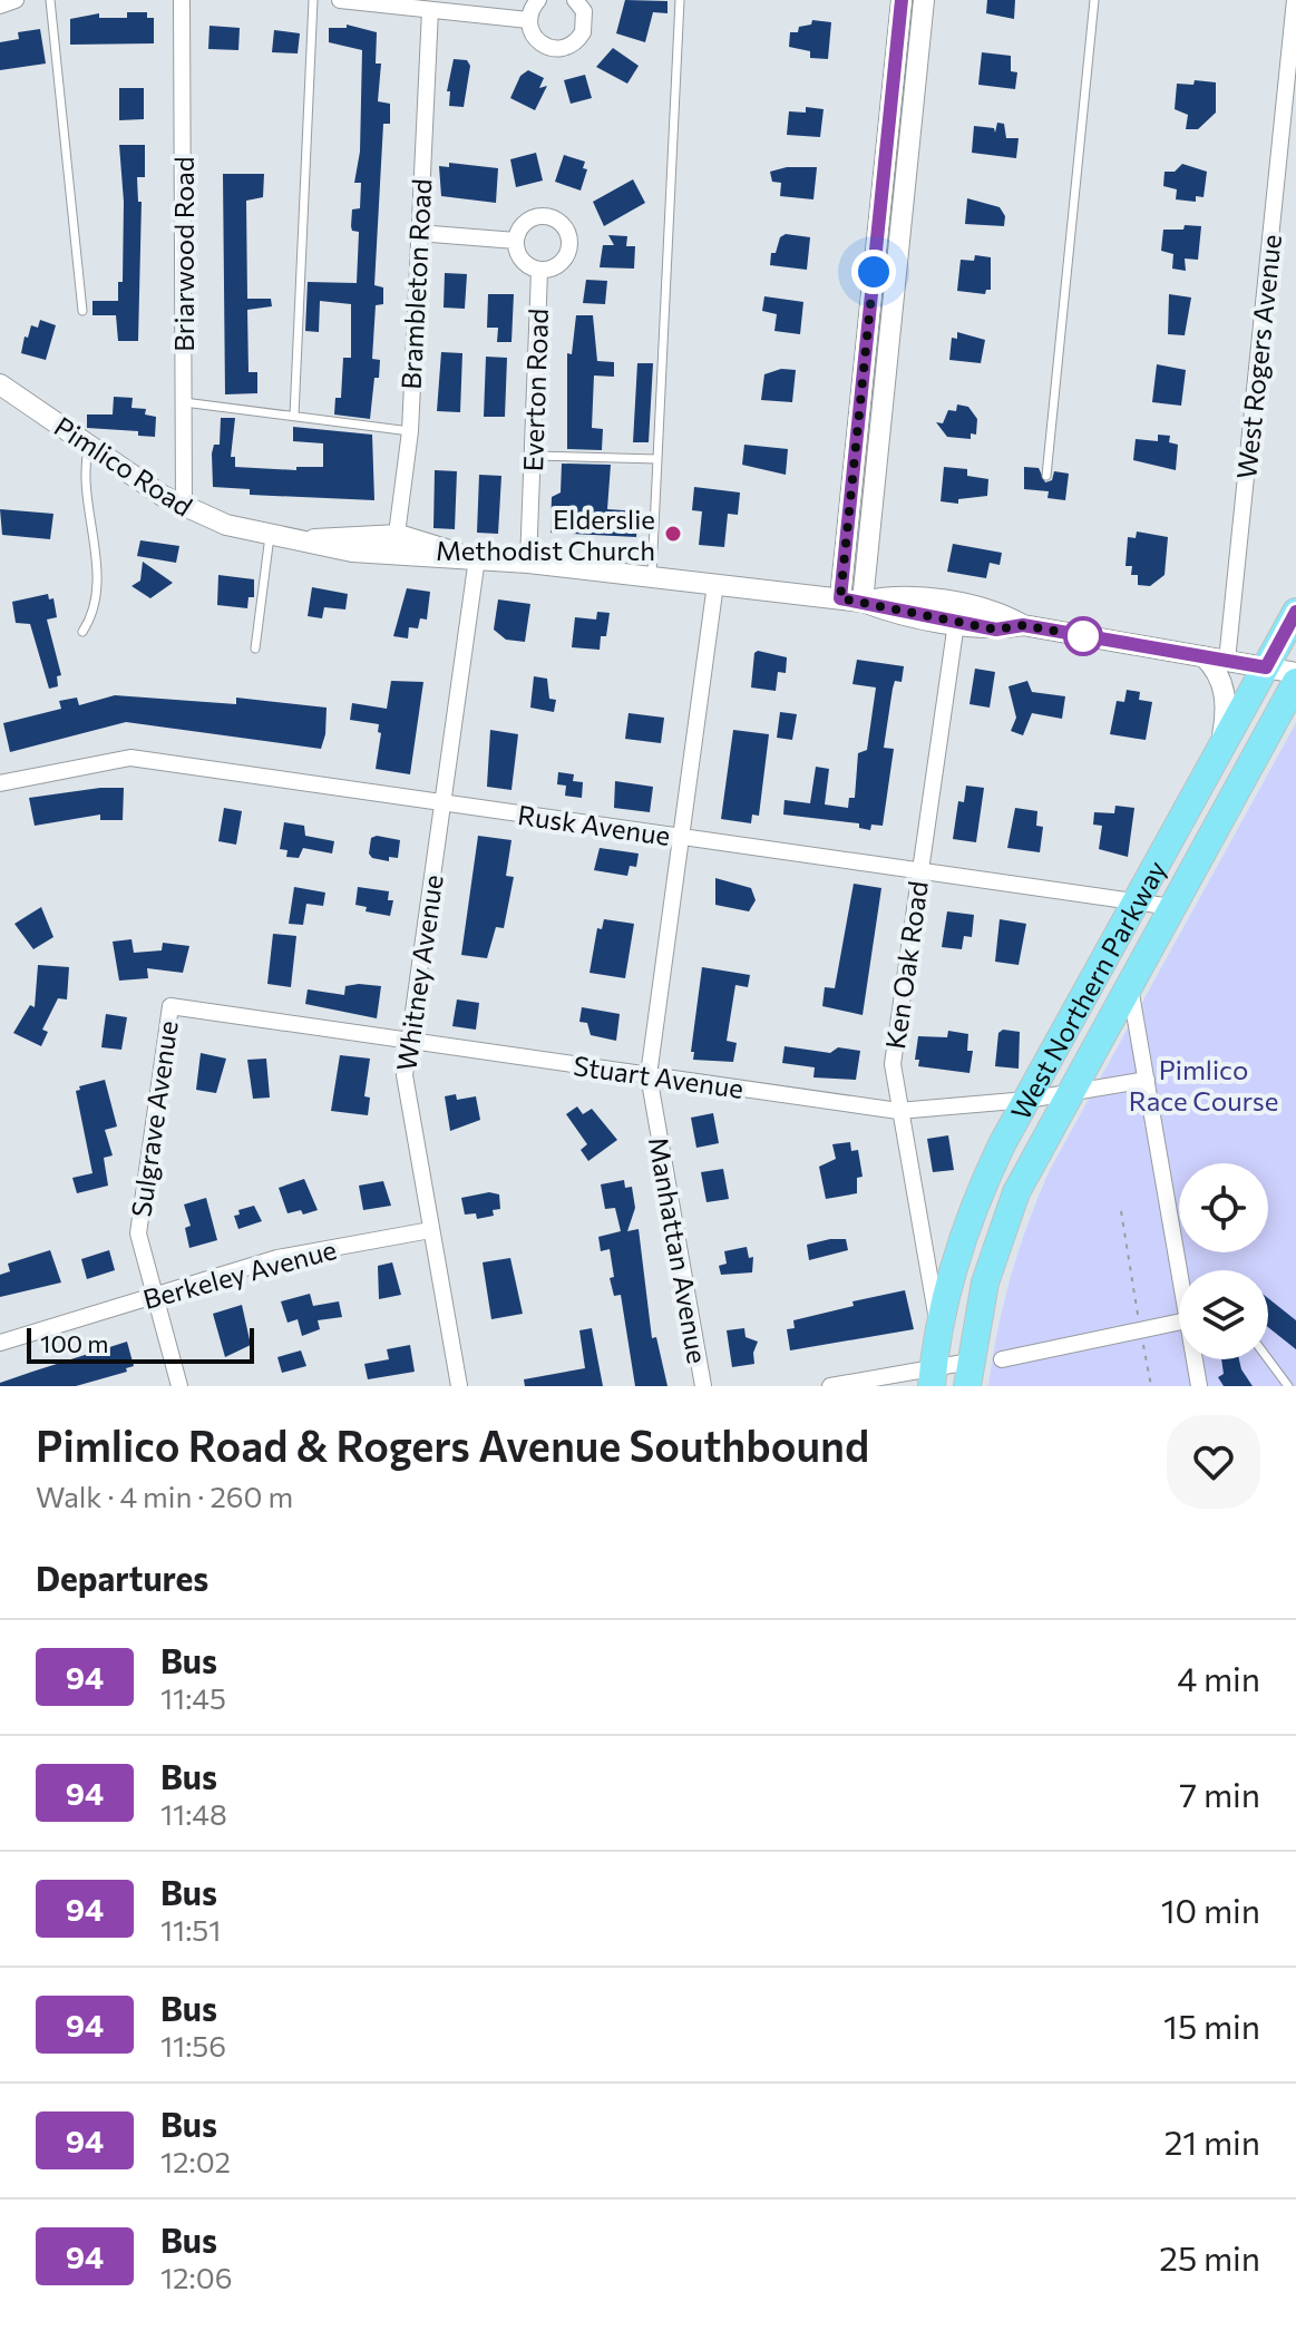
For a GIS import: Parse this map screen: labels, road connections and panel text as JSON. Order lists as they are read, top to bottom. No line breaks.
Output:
{"streets":{"main road":["West Northern Parkway"],"street":["Briarwood Road","Brambleton Road","West Rogers Avenue","Everton Road","Pimlico Road","Rusk Avenue","Ken Oak Road","Whitney Avenue","Stuart Avenue","Sulgrave Avenue","Manhattan Avenue","Berkeley Avenue"]},"crossings":[["Briarwood Road","Pimlico Road"],["Brambleton Road","Pimlico Road"],["West Rogers Avenue","Pimlico Road"],["Everton Road","Pimlico Road"],["Pimlico Road","Ken Oak Road"],["Pimlico Road","Whitney Avenue"],["Pimlico Road","West Northern Parkway"],["Pimlico Road","Manhattan Avenue"],["Rusk Avenue","Ken Oak Road"],["Rusk Avenue","Whitney Avenue"],["Rusk Avenue","West Northern Parkway"],["Rusk Avenue","Manhattan Avenue"],["Ken Oak Road","West Northern Parkway"],["Ken Oak Road","Stuart Avenue"],["Whitney Avenue","Stuart Avenue"],["Whitney Avenue","Berkeley Avenue"],["West Northern Parkway","Stuart Avenue"],["Stuart Avenue","Sulgrave Avenue"],["Stuart Avenue","Manhattan Avenue"],["Sulgrave Avenue","Berkeley Avenue"]],"parks":["Pimlico Race Course"],"places":["Elderslie Methodist Church"],"lines":["bus line 94"],"scale_bar":"100 m","page":{"scale":"100 m","heading":[["Pimlico Road & Rogers Avenue Southbound","Walk · 4 min · 260 m"],"Departures"],"list":[{"mark":"94","name":"Bus","note":"11:45","value":"4 min"},{"mark":"94","name":"Bus","note":"11:48","value":"7 min"},{"mark":"94","name":"Bus","note":"11:51","value":"10 min"},{"mark":"94","name":"Bus","note":"11:56","value":"15 min"},{"mark":"94","name":"Bus","note":"12:02","value":"21 min"},{"mark":"94","name":"Bus","note":"12:06","value":"25 min"}]}}
